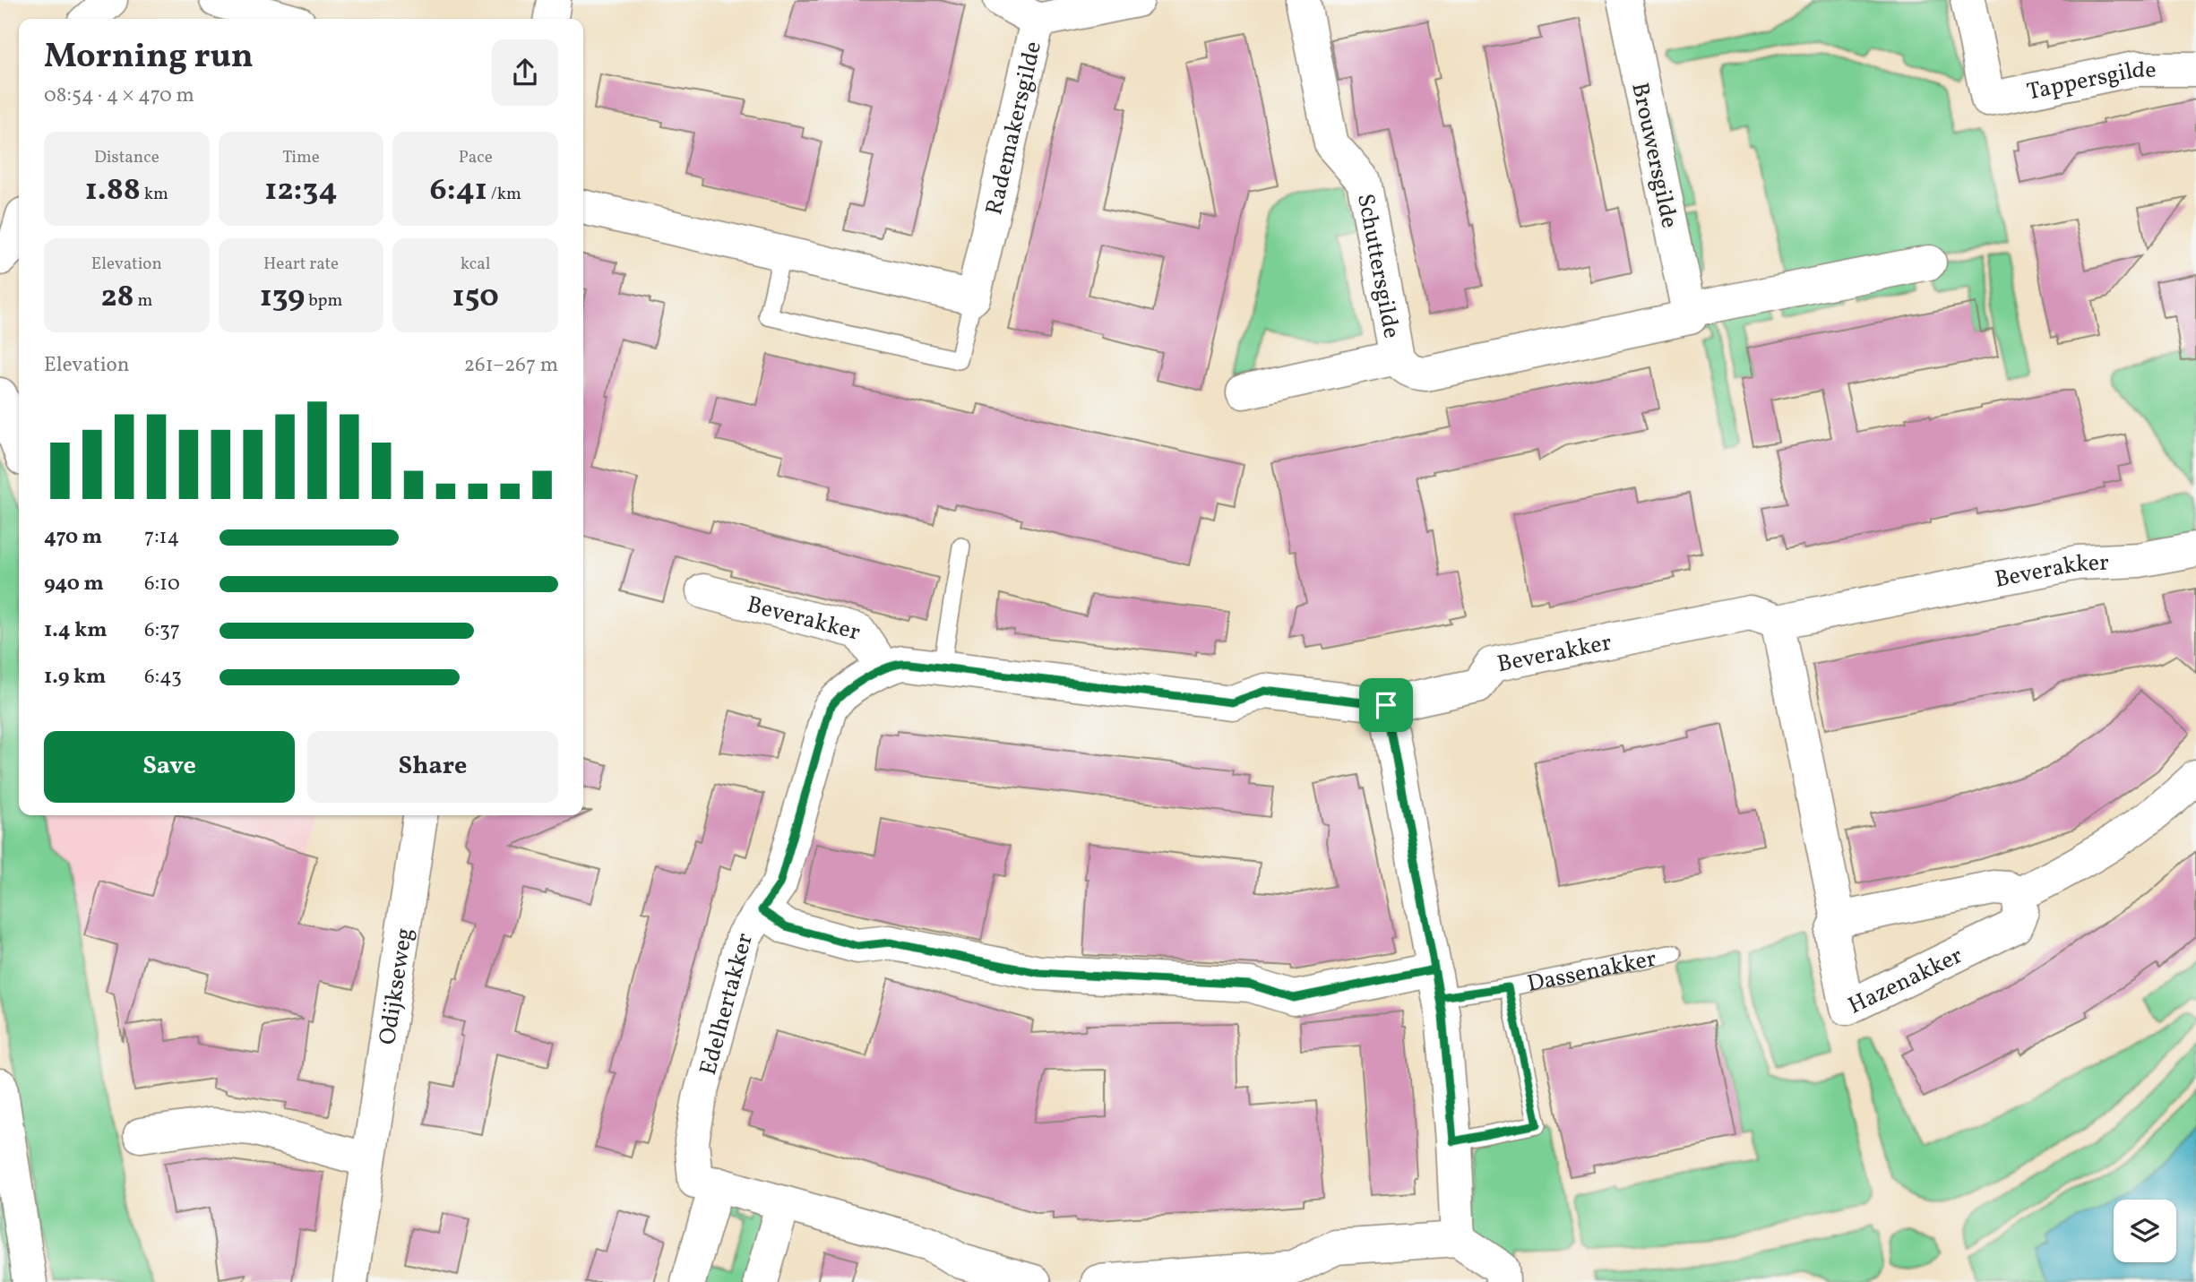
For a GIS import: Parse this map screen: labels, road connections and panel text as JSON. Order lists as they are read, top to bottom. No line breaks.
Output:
{"streets":{"street":["Tappersgilde","Rademakersgilde","Brouwersgilde","Schuttersgilde","Beverakker","Hazenakker","Odijkseweg","Edelhertakker"],"lane":["Dassenakker"]},"crossings":[["Brouwersgilde","Schuttersgilde"],["Beverakker","Hazenakker"],["Beverakker","Edelhertakker"]],"page":{"heading":["Morning run","08:54 · 4 × 470 m"],"stats":[["Distance","1.88 km"],["Time","12:34"],["Pace","6:41 /km"],["Elevation","28 m"],["Heart rate","139 bpm"],["kcal","150"]],"chart":["Elevation","261–267 m"],"list":[{"name":"470 m","note":"7:14"},{"name":"940 m","note":"6:10"},{"name":"1.4 km","note":"6:37"},{"name":"1.9 km","note":"6:43"}],"buttons":["Save","Share"]}}
